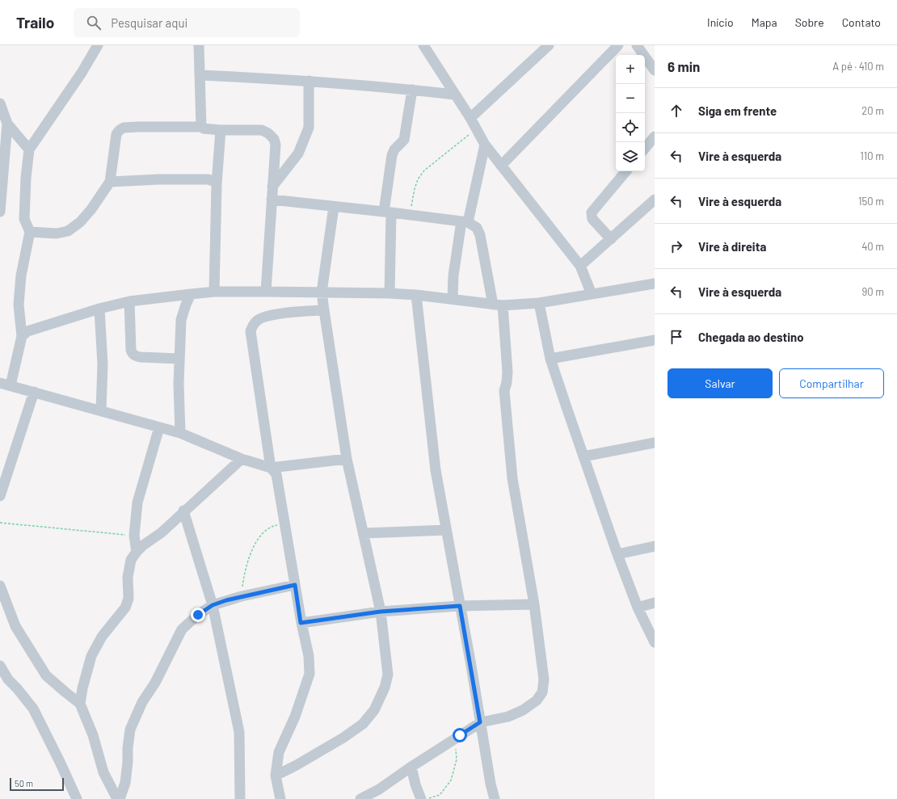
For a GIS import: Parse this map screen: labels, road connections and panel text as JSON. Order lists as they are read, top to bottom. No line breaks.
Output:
{"scale_bar":"50 m","page":{"header":"Trailo","search":"Pesquisar aqui","nav":["Início","Mapa","Sobre","Contato"],"heading":["6 min","A pé · 410 m"],"map_buttons":["+","−"],"list":[["Siga em frente","20 m"],["Vire à esquerda","110 m"],["Vire à esquerda","150 m"],["Vire à direita","40 m"],["Vire à esquerda","90 m"],"Chegada ao destino"],"buttons":["Salvar","Compartilhar"],"scale":"50 m"}}
